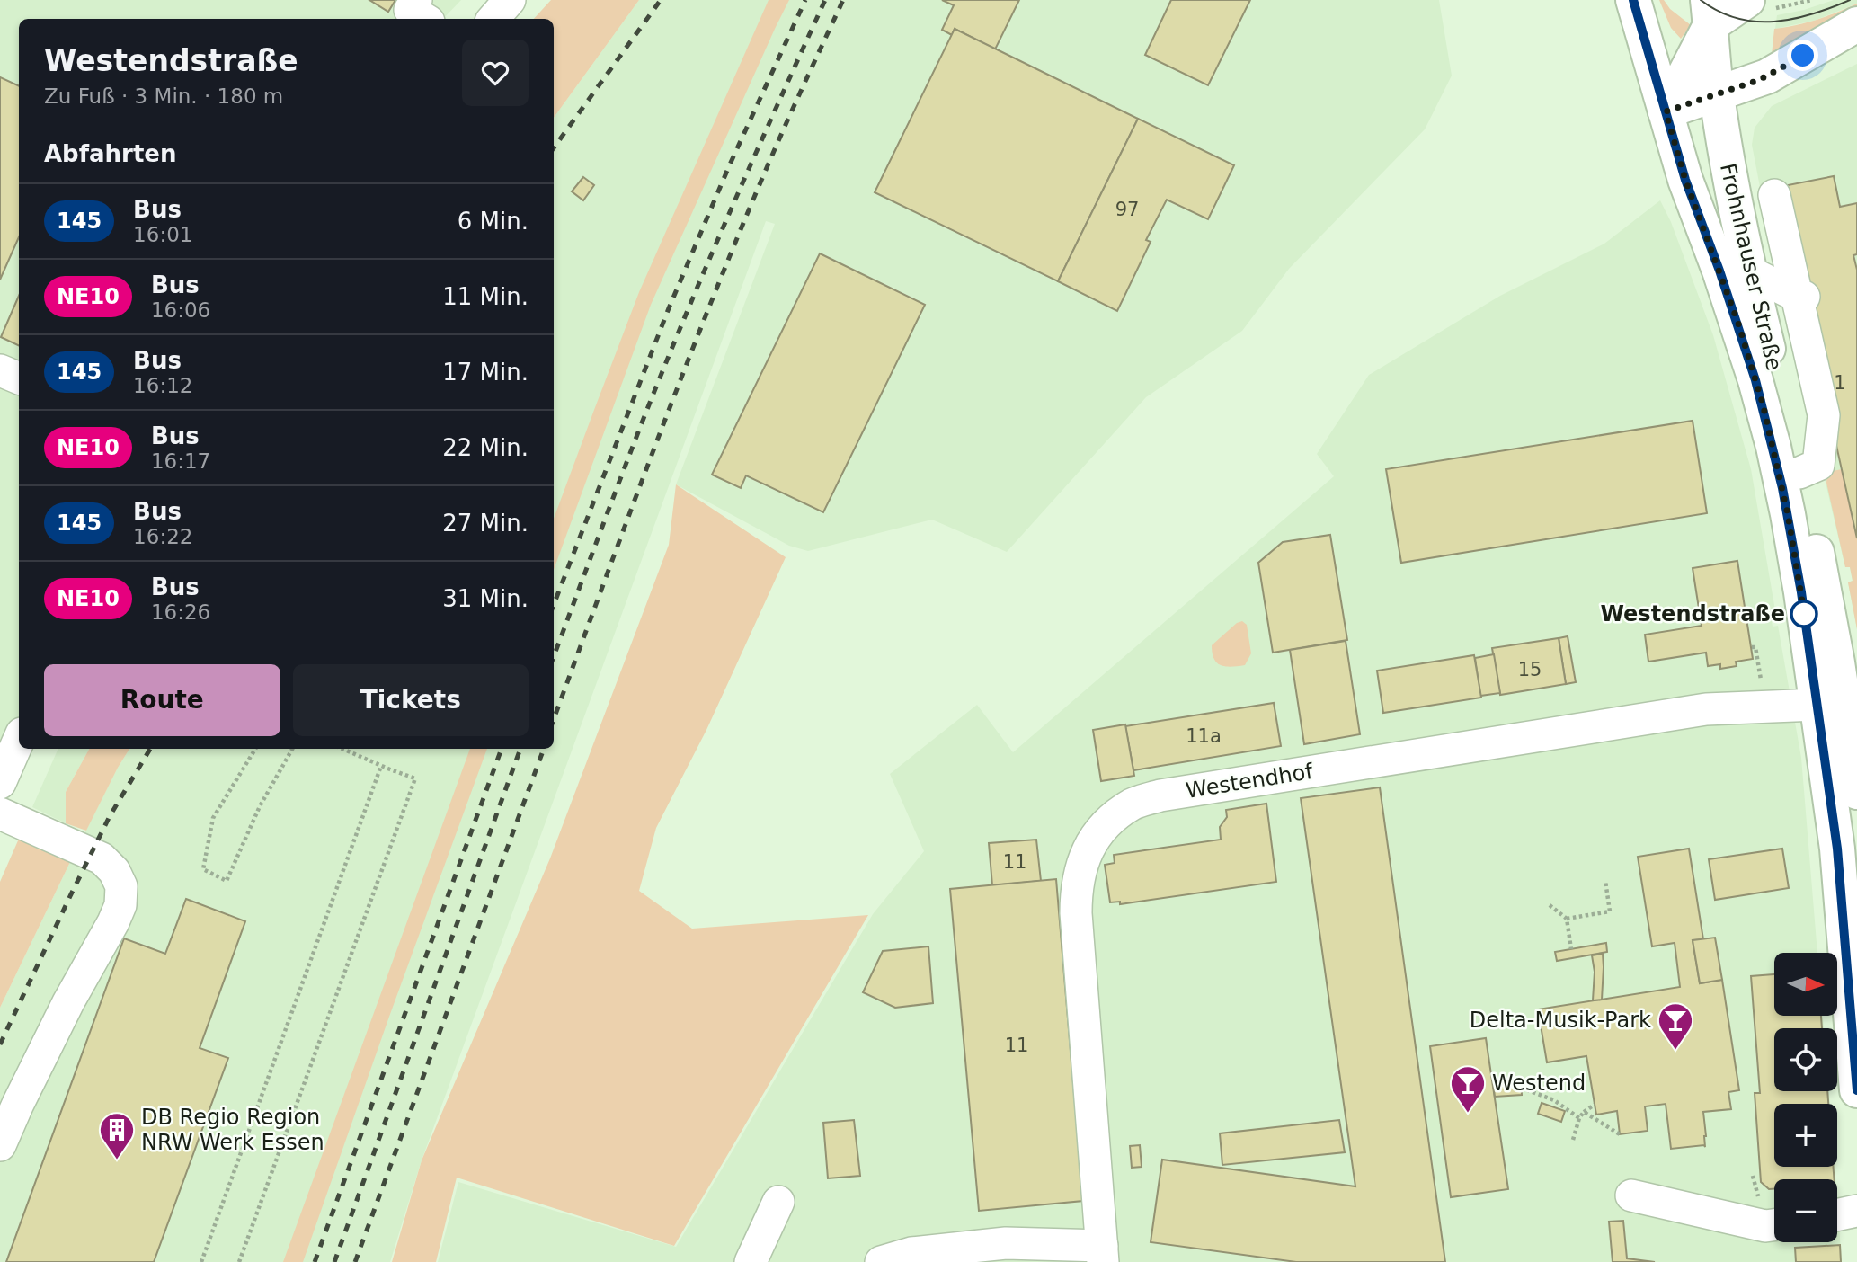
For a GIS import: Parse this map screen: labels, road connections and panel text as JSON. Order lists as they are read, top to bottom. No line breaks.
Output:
{"streets":{"main road":["Frohnhauser Straße"],"street":["Westendhof"]},"crossings":[["Frohnhauser Straße","Westendhof"]],"places":{"other":["Westendstraße"],"bar":["Delta-Musik-Park","Westend"],"building":["DB Regio Region NRW Werk Essen"]},"lines":["bus line 145"],"house_numbers":["97","1","15","11a","11","11"],"north":"right","page":{"heading":[["Westendstraße","Zu Fuß · 3 Min. · 180 m"],"Abfahrten"],"list":[{"mark":"145","name":"Bus","note":"16:01","value":"6 Min."},{"mark":"NE10","name":"Bus","note":"16:06","value":"11 Min."},{"mark":"145","name":"Bus","note":"16:12","value":"17 Min."},{"mark":"NE10","name":"Bus","note":"16:17","value":"22 Min."},{"mark":"145","name":"Bus","note":"16:22","value":"27 Min."},{"mark":"NE10","name":"Bus","note":"16:26","value":"31 Min."}],"buttons":["Route","Tickets"],"map_buttons":["+","−"]}}
